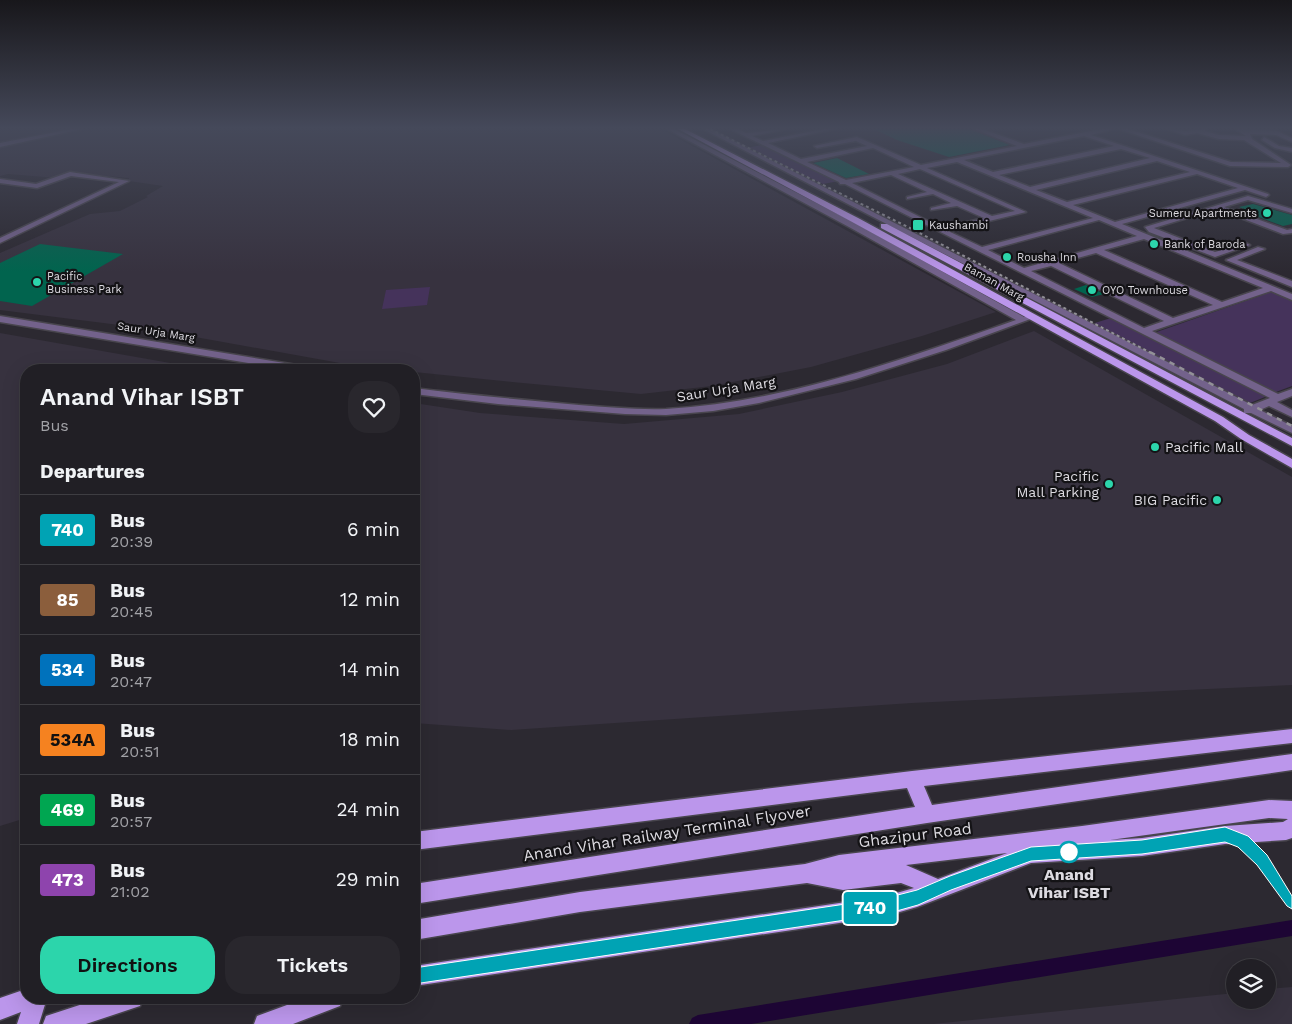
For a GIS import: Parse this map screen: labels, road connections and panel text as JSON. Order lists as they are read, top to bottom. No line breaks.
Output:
{"streets":{"main road":["Baman Marg","Anand Vihar Railway Terminal Flyover","Ghazipur Road"],"street":["Saur Urja Marg"]},"crossings":[["Baman Marg","Saur Urja Marg"],["Anand Vihar Railway Terminal Flyover","Ghazipur Road"]],"places":{"other":["Sumeru Apartments","Bank of Baroda","Rousha Inn","Pacific Business Park","OYO Townhouse","Pacific Mall","Pacific Mall Parking","BIG Pacific","Anand Vihar ISBT"],"transit":["Kaushambi"]},"lines":["bus line 740"],"page":{"on_map":"740","heading":[["Anand Vihar ISBT","Bus"],"Departures"],"list":[{"mark":"740","name":"Bus","note":"20:39","value":"6 min"},{"mark":"85","name":"Bus","note":"20:45","value":"12 min"},{"mark":"534","name":"Bus","note":"20:47","value":"14 min"},{"mark":"534A","name":"Bus","note":"20:51","value":"18 min"},{"mark":"469","name":"Bus","note":"20:57","value":"24 min"},{"mark":"473","name":"Bus","note":"21:02","value":"29 min"}],"buttons":["Directions","Tickets"]}}
